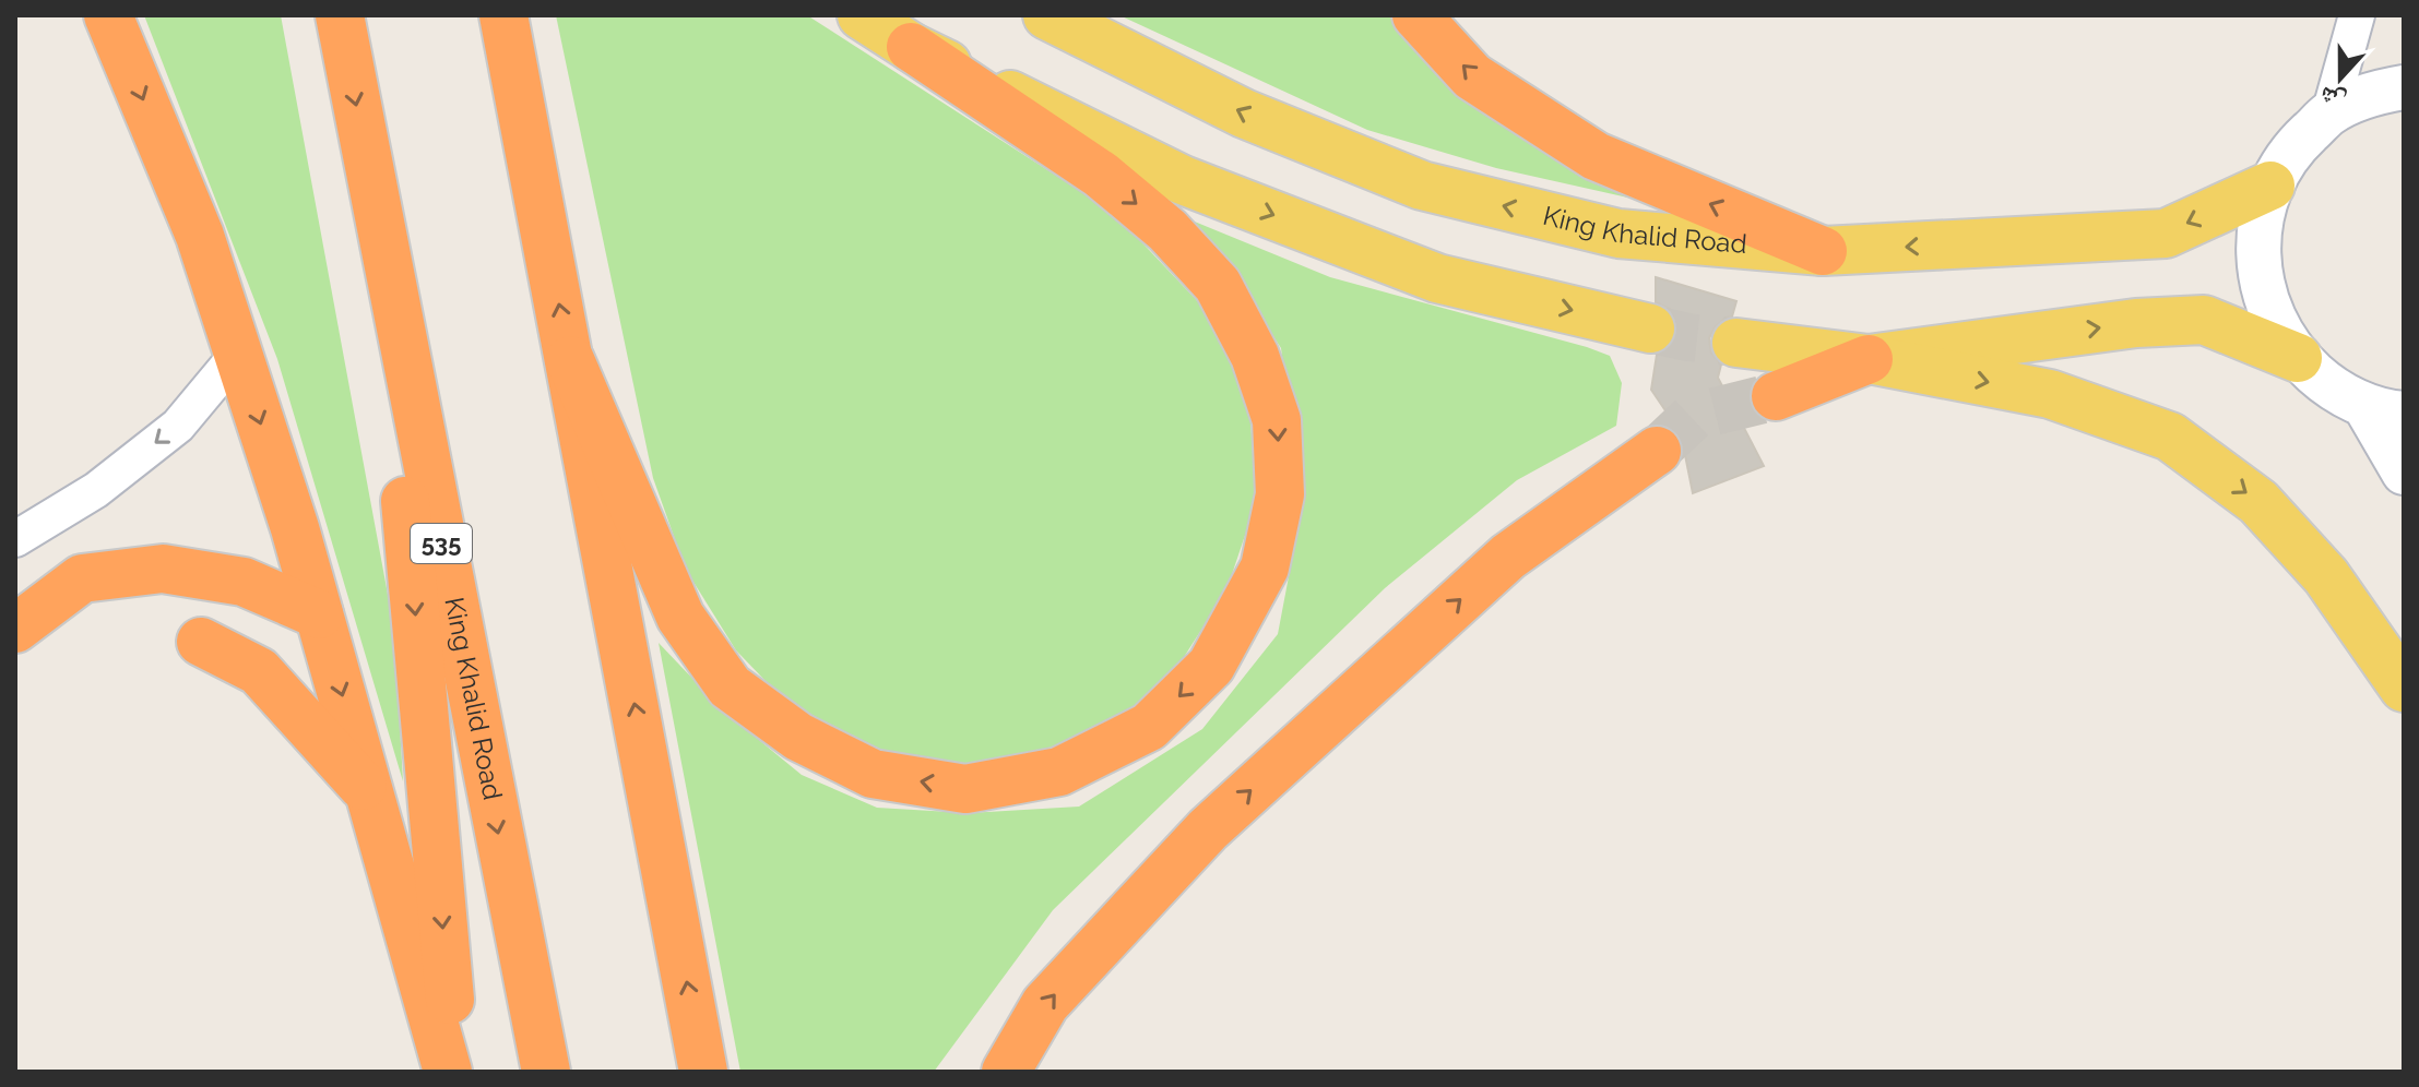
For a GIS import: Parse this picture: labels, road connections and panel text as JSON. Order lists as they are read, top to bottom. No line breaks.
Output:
{"streets":{"highway":["King Khalid Road","535"]},"north":"bottom"}
